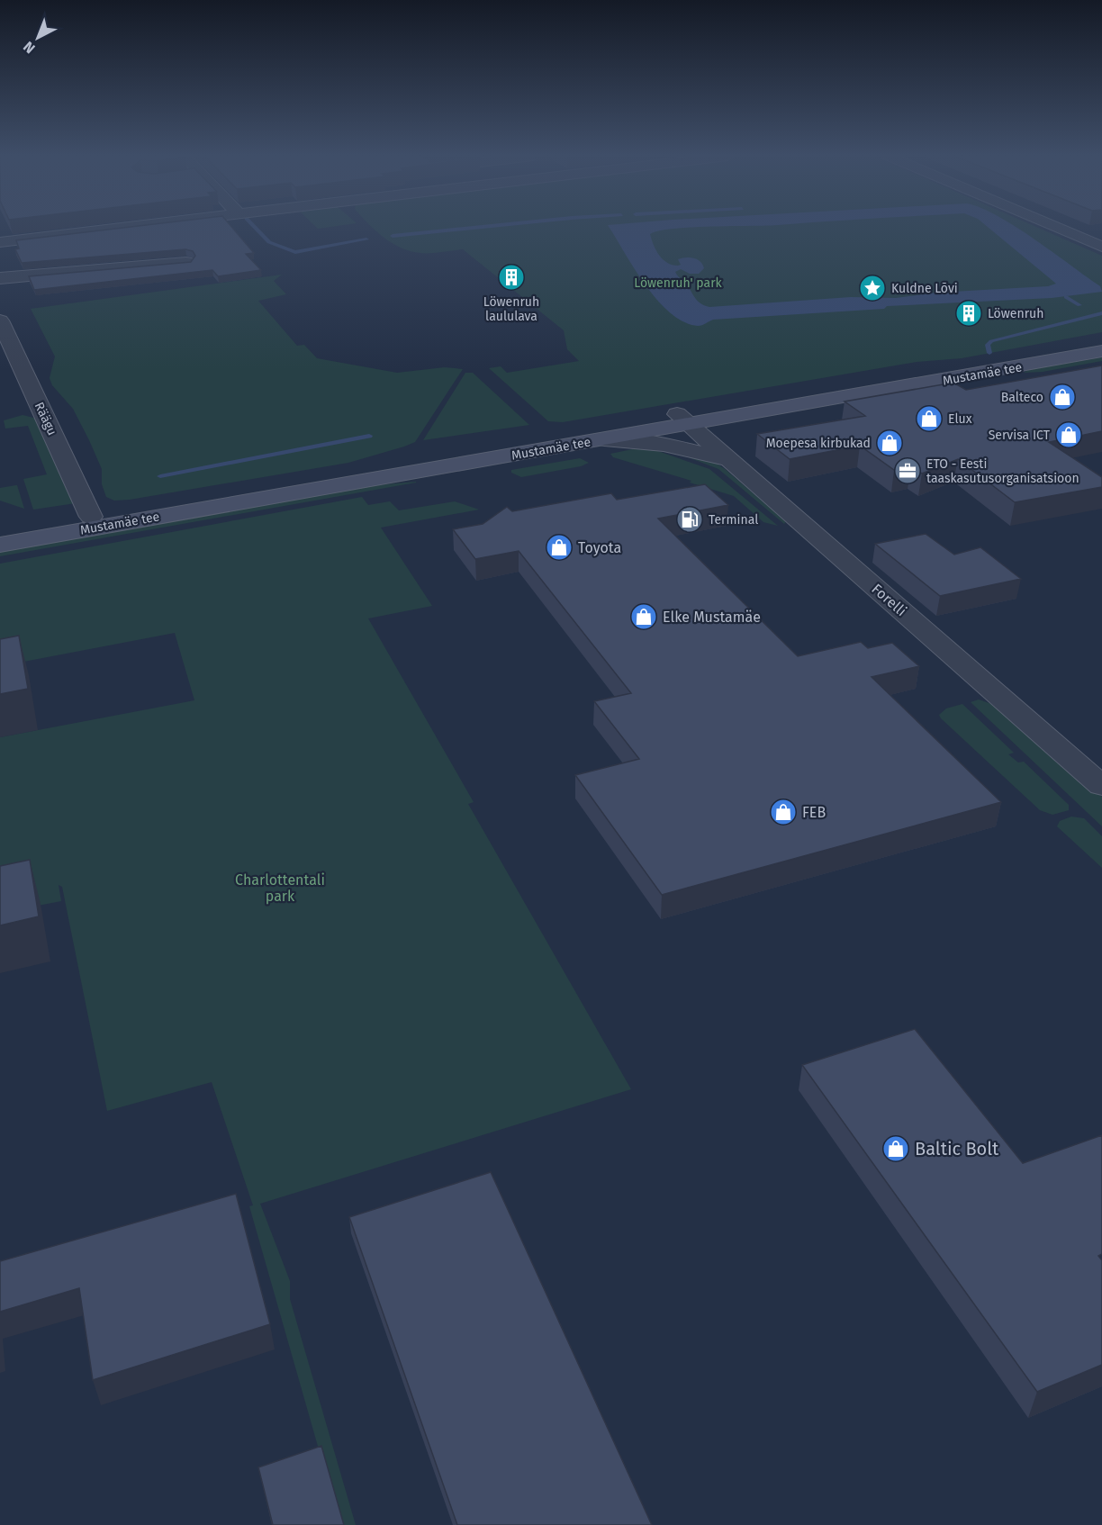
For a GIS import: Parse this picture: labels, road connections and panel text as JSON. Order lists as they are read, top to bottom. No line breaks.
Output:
{"streets":{"main road":["Mustamäe tee"],"street":["Räägu","Forelli"]},"crossings":[["Mustamäe tee","Räägu"],["Mustamäe tee","Forelli"]],"parks":["Löwenruh' park","Charlottentali park"],"places":{"building":["Löwenruh laululava","Löwenruh"],"place":["Kuldne Lõvi"],"shop":["Balteco","Elux","Servisa ICT","Moepesa kirbukad","Toyota","Elke Mustamäe","FEB","Baltic Bolt"],"office":["ETO - Eesti taaskasutusorganisatsioon"],"fuel station":["Terminal"]},"north":"bottom left"}
